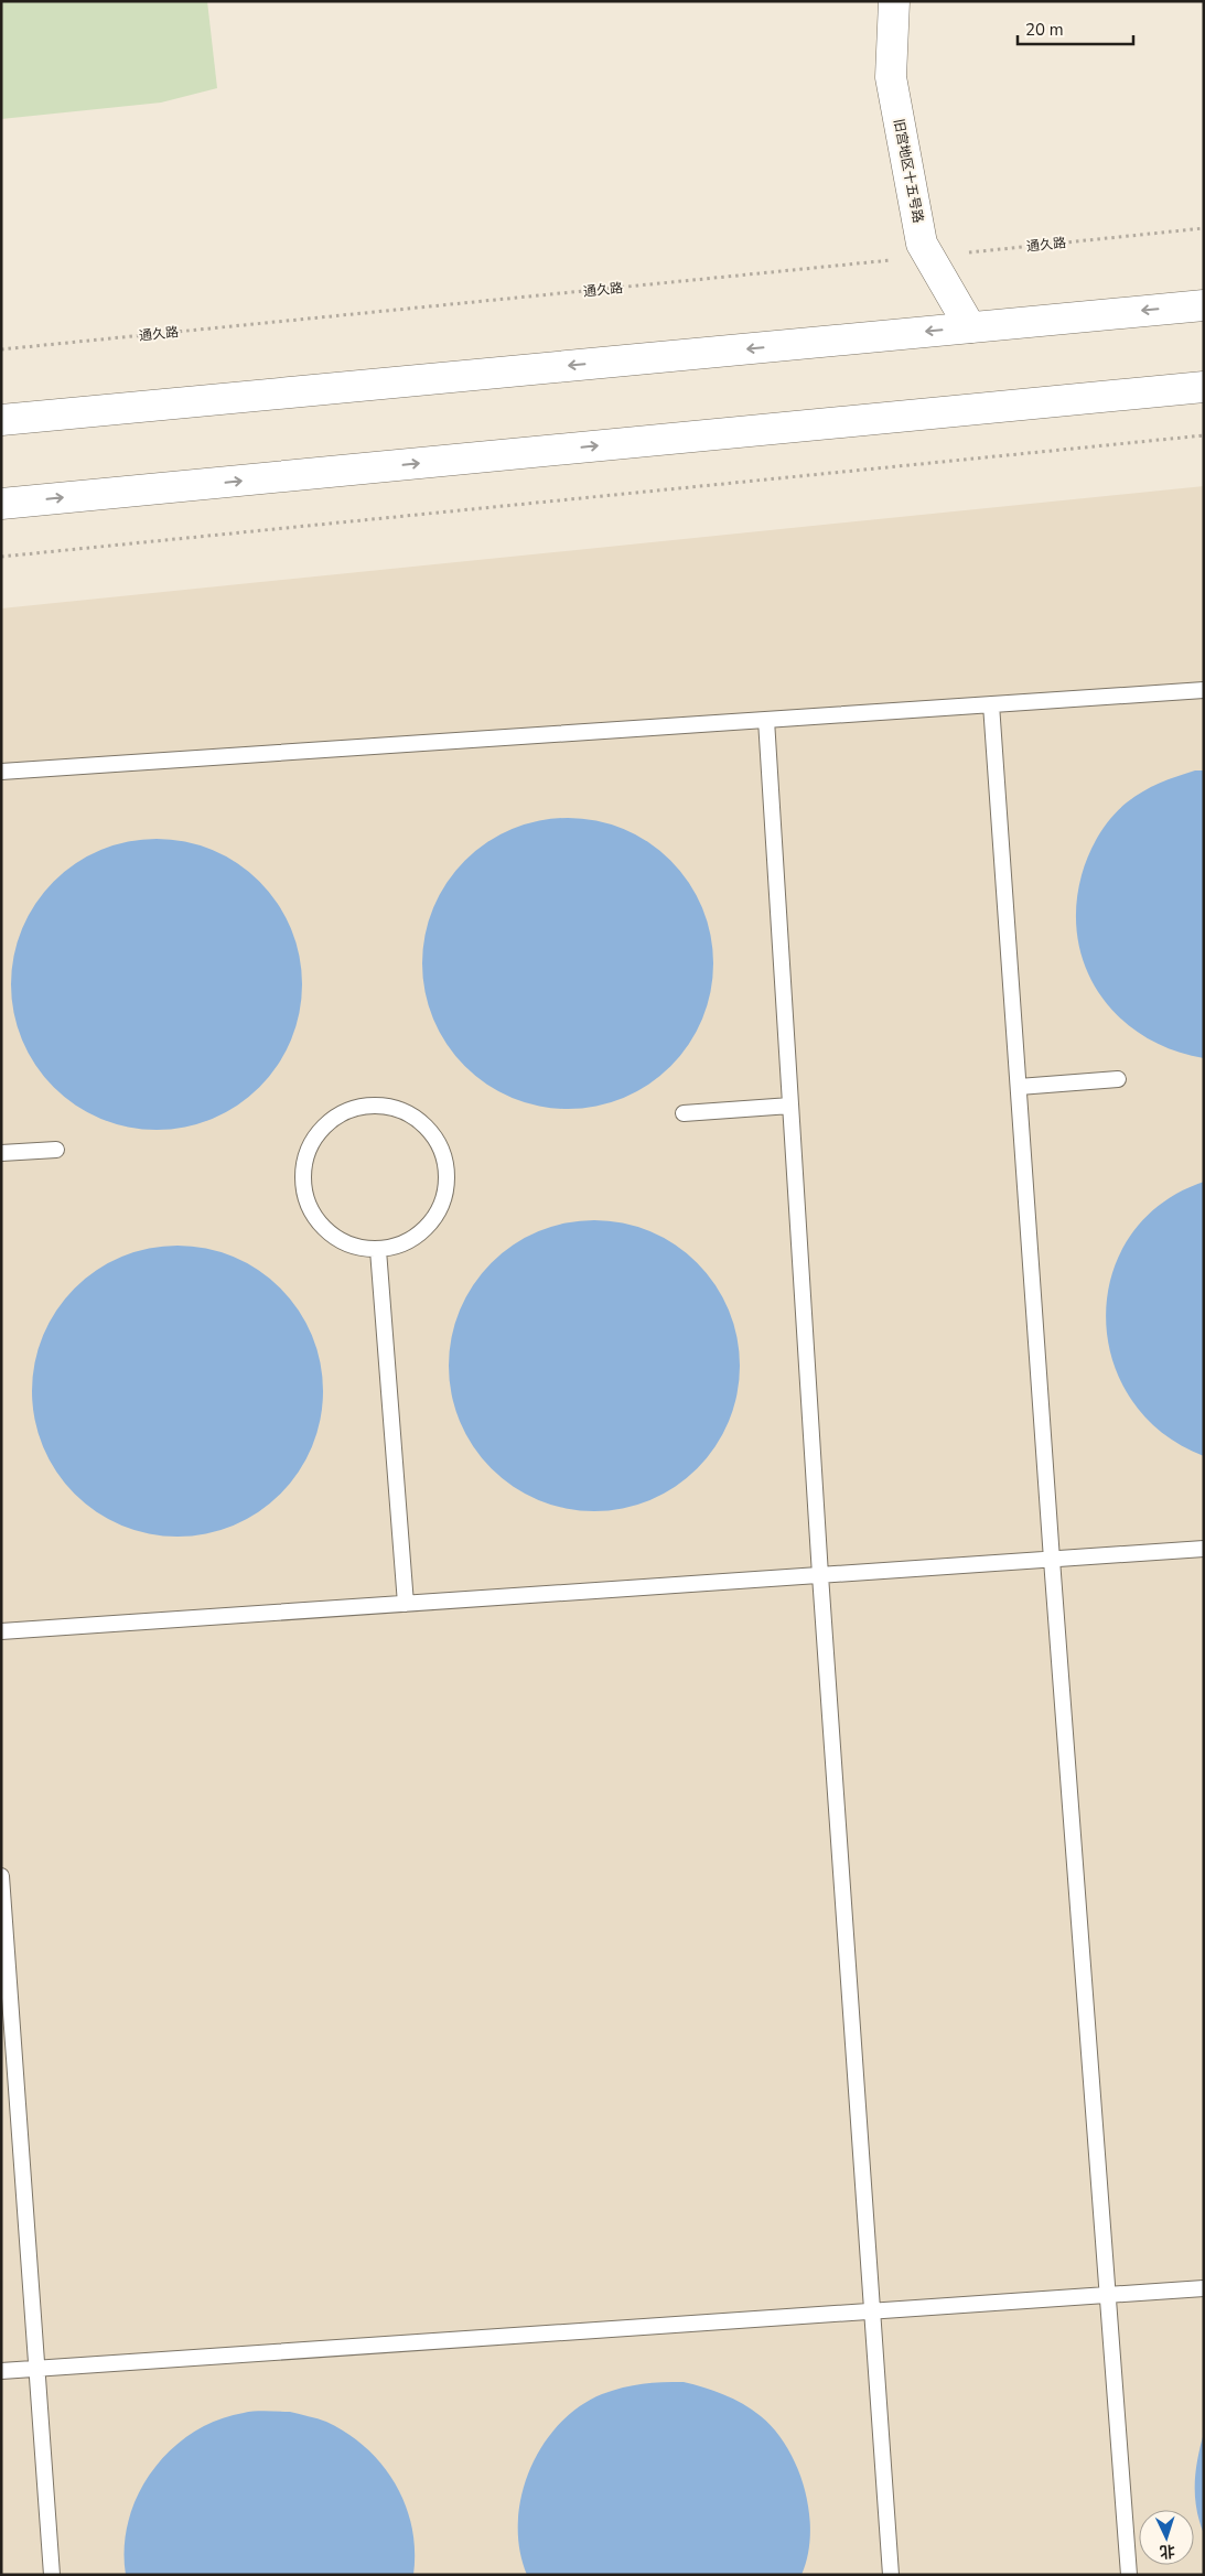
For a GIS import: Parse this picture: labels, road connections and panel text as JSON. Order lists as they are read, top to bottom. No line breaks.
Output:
{"streets":{"main road":["旧宫地区十五号路"],"path":["通久路"]},"crossings":[["旧宫地区十五号路","通久路"]],"scale_bar":"20 m","north":"bottom"}
